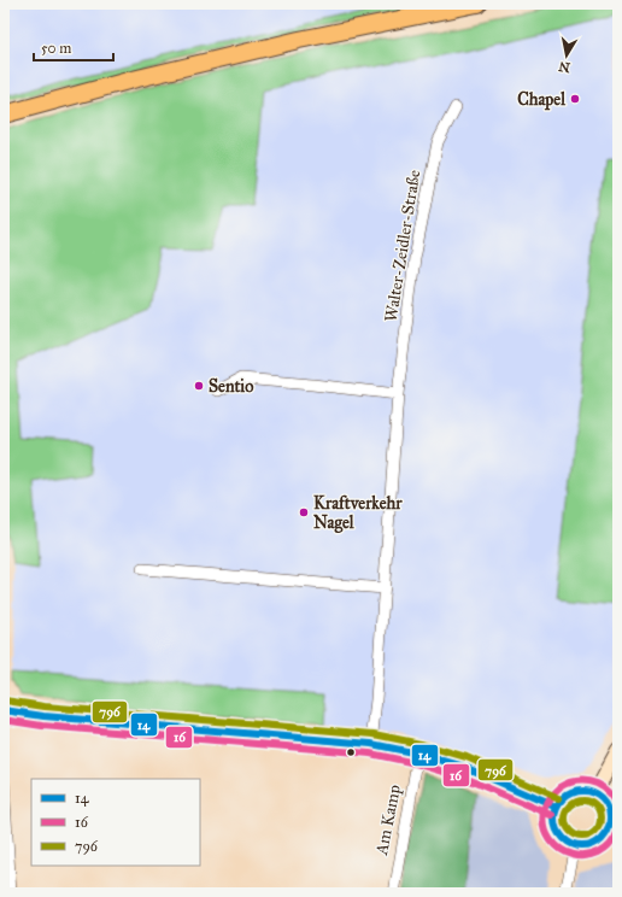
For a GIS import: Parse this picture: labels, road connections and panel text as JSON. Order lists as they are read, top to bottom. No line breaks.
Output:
{"streets":{"street":["Walter-Zeidler-Straße","Am Kamp"]},"places":["Chapel","Sentio","Kraftverkehr Nagel"],"lines":["transit line 796","transit line 14","transit line 16"],"legend":["14","16","796"],"scale_bar":"50 m","north":"bottom"}
